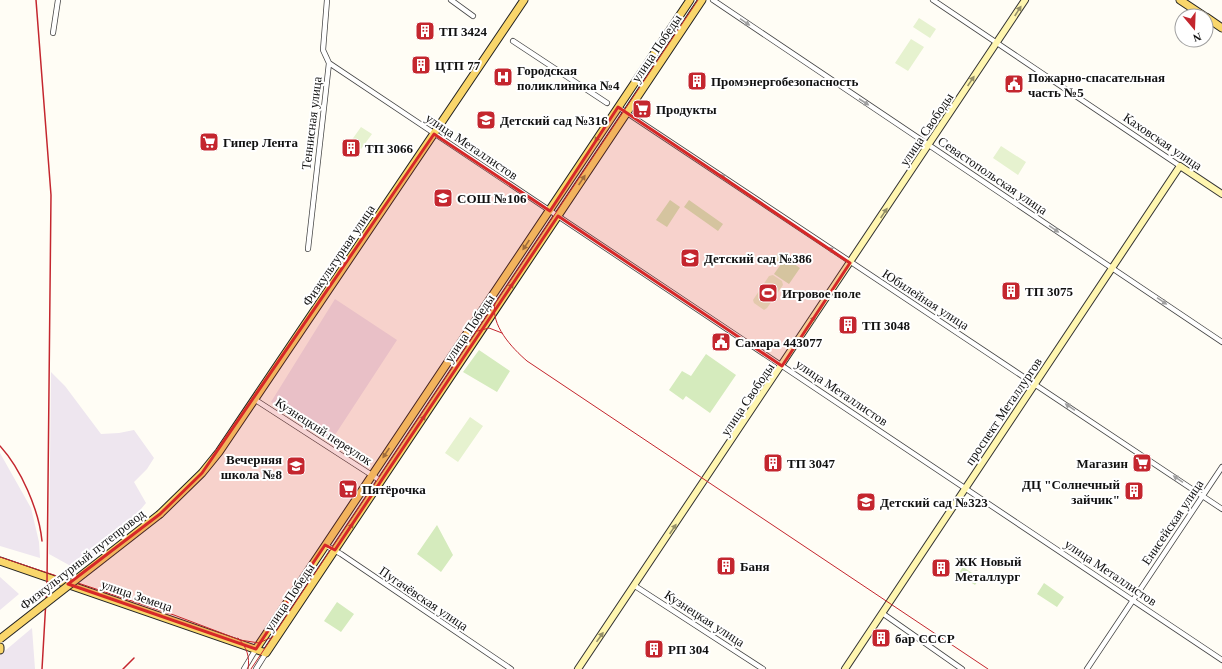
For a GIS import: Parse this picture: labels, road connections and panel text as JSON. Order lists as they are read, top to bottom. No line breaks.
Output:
{"streets":{"main road":["улица Победы","Физкультурная улица","Физкультурный путепровод","улица Земеца"],"street":["Теннисная улица","улица Свободы","Каховская улица","улица Металлистов","Севастопольская улица","Юбилейная улица","проспект Металлургов","Кузнецкий переулок","Енисейская улица","Пугачёвская улица","Кузнецкая улица"]},"crossings":[["улица Победы","улица Металлистов"],["улица Победы","Юбилейная улица"],["улица Победы","Кузнецкий переулок"],["улица Победы","улица Земеца"],["улица Победы","Пугачёвская улица"],["Теннисная улица","улица Металлистов"],["улица Свободы","Каховская улица"],["улица Свободы","улица Металлистов"],["улица Свободы","Севастопольская улица"],["улица Свободы","Юбилейная улица"],["улица Свободы","Кузнецкая улица"],["Каховская улица","проспект Металлургов"],["улица Металлистов","Физкультурная улица"],["улица Металлистов","проспект Металлургов"],["улица Металлистов","Енисейская улица"],["Севастопольская улица","проспект Металлургов"],["Физкультурная улица","Кузнецкий переулок"],["Физкультурная улица","Физкультурный путепровод"],["Юбилейная улица","проспект Металлургов"],["Юбилейная улица","Енисейская улица"]],"one_way":["улица Свободы","Севастопольская улица","Юбилейная улица"],"places":{"building":["ТП 3424","ЦТП 77","Промэнергобезопасность","ТП 3066","ТП 3075","ТП 3048","ТП 3047","ДЦ \"Солнечный зайчик\"","Баня","ЖК Новый Металлург","бар СССР","РП 304"],"hospital":["Городская поликлиника №4"],"public building":["Пожарно-спасательная часть №5","Самара 443077"],"supermarket":["Продукты","Гипер Лента","Магазин","Пятёрочка"],"school or university":["Детский сад №316","СОШ №106","Детский сад №386","Вечерняя школа №8","Детский сад №323"],"sports":["Игровое поле"]},"north":"bottom"}
